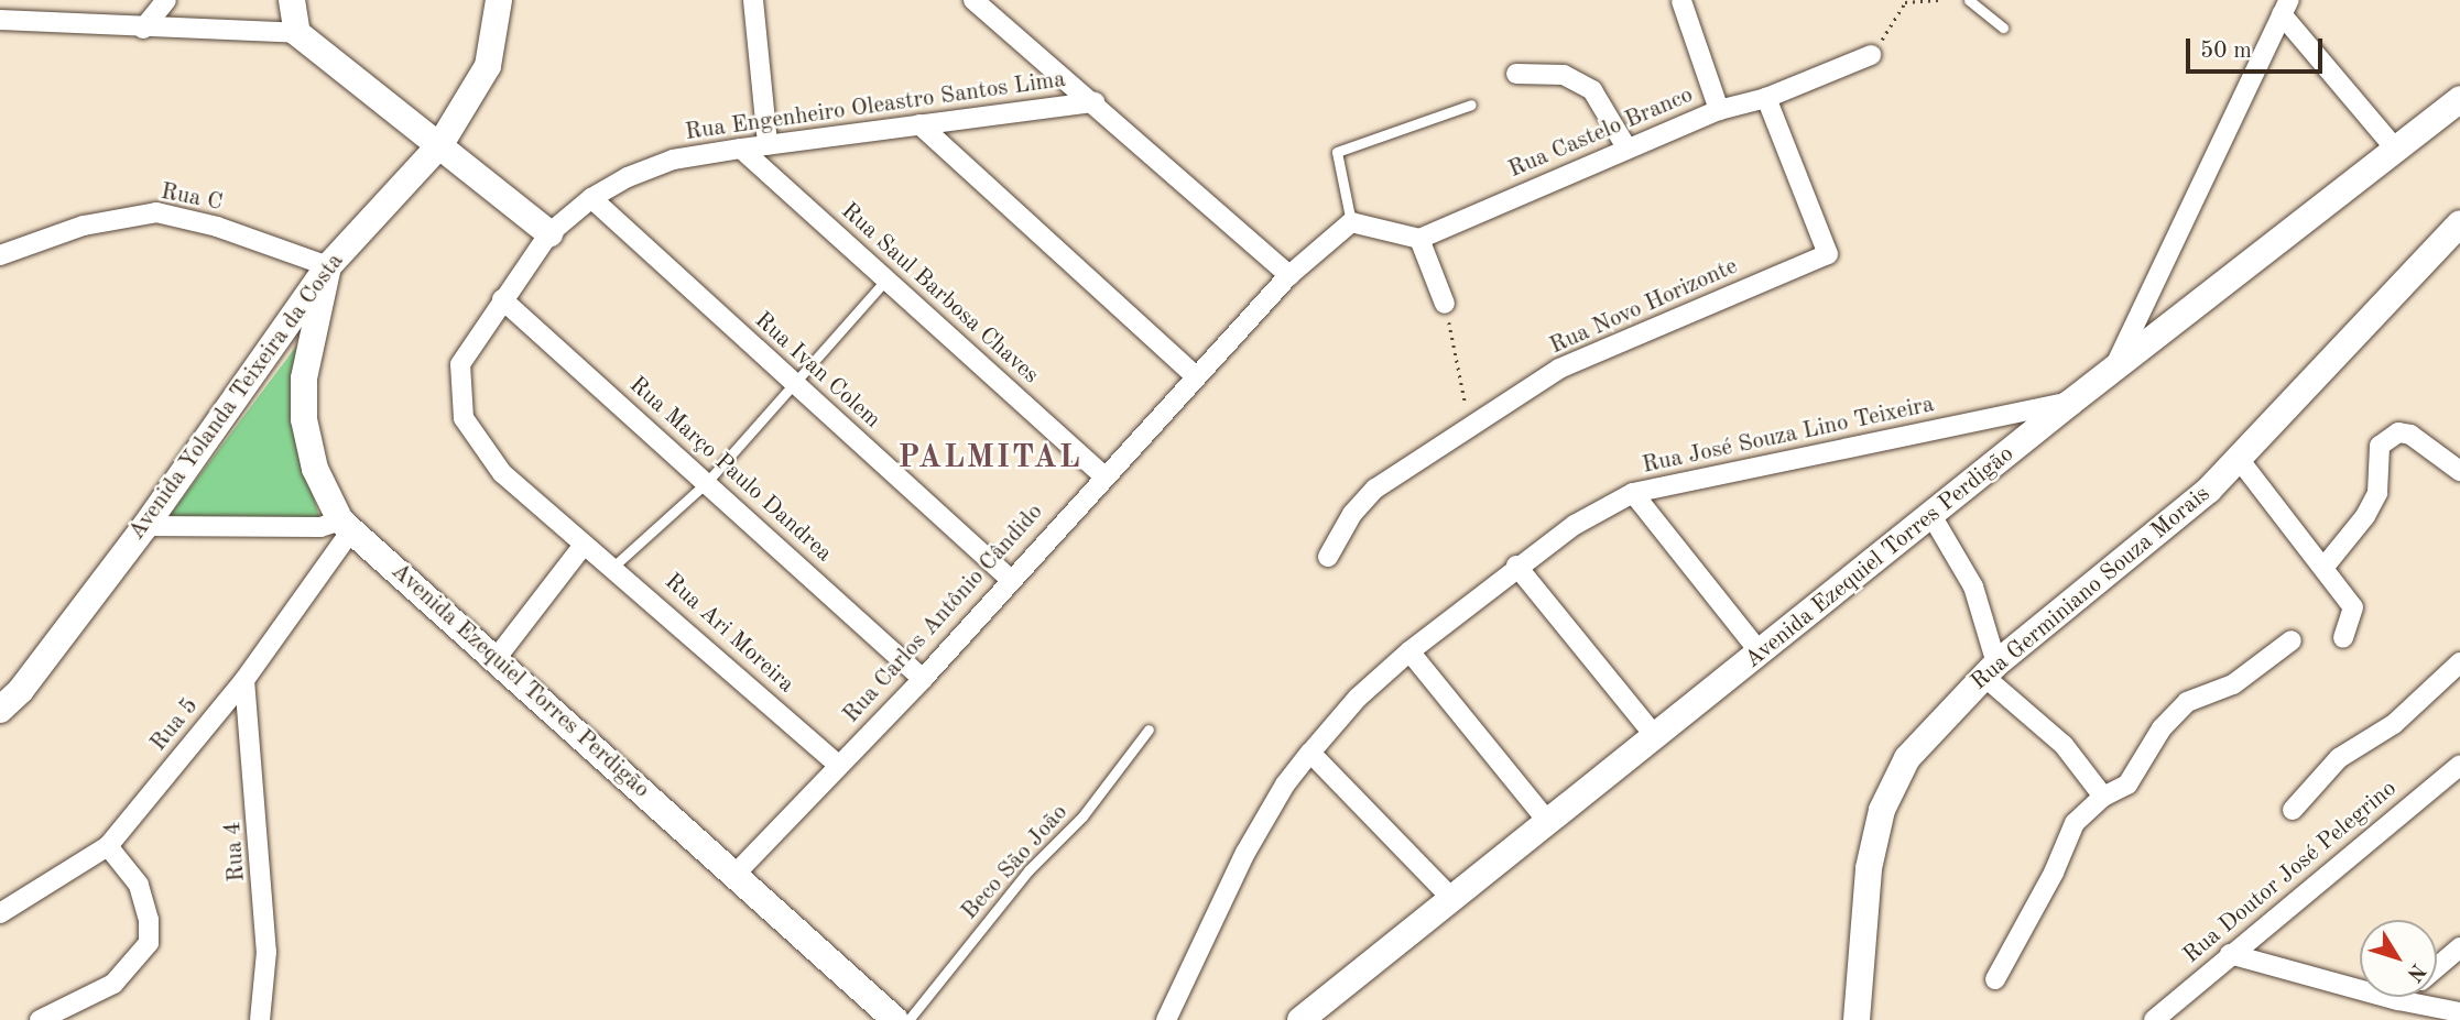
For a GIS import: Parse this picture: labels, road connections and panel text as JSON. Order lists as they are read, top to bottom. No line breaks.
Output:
{"streets":{"street":["Rua Engenheiro Oleastro Santos Lima","Rua Castelo Branco","Rua C","Rua Saul Barbosa Chaves","Rua Novo Horizonte","Rua Ivan Colem","Avenida Yolanda Teixeira da Costa","Rua José Souza Lino Teixeira","Rua Março Paulo Dandrea","Avenida Ezequiel Torres Perdigão","Rua Germiniano Souza Morais","Rua Carlos Antônio Cândido","Rua Ari Moreira","Rua 5","Rua 4","Rua Doutor José Pelegrino"],"lane":["Beco São João"]},"crossings":[["Rua Engenheiro Oleastro Santos Lima","Rua Saul Barbosa Chaves"],["Rua Engenheiro Oleastro Santos Lima","Rua Ivan Colem"],["Rua Engenheiro Oleastro Santos Lima","Rua Março Paulo Dandrea"],["Rua Engenheiro Oleastro Santos Lima","Rua Ari Moreira"],["Rua Castelo Branco","Rua Novo Horizonte"],["Rua C","Avenida Yolanda Teixeira da Costa"],["Rua C","Avenida Ezequiel Torres Perdigão"],["Rua Saul Barbosa Chaves","Rua Carlos Antônio Cândido"],["Rua Ivan Colem","Rua Carlos Antônio Cândido"],["Avenida Yolanda Teixeira da Costa","Avenida Ezequiel Torres Perdigão"],["Rua José Souza Lino Teixeira","Avenida Ezequiel Torres Perdigão"],["Rua Março Paulo Dandrea","Rua Carlos Antônio Cândido"],["Avenida Ezequiel Torres Perdigão","Rua Carlos Antônio Cândido"],["Avenida Ezequiel Torres Perdigão","Rua 5"],["Rua Carlos Antônio Cândido","Rua Ari Moreira"],["Rua 5","Rua 4"]],"districts":["PALMITAL"],"scale_bar":"50 m","north":"bottom right"}
